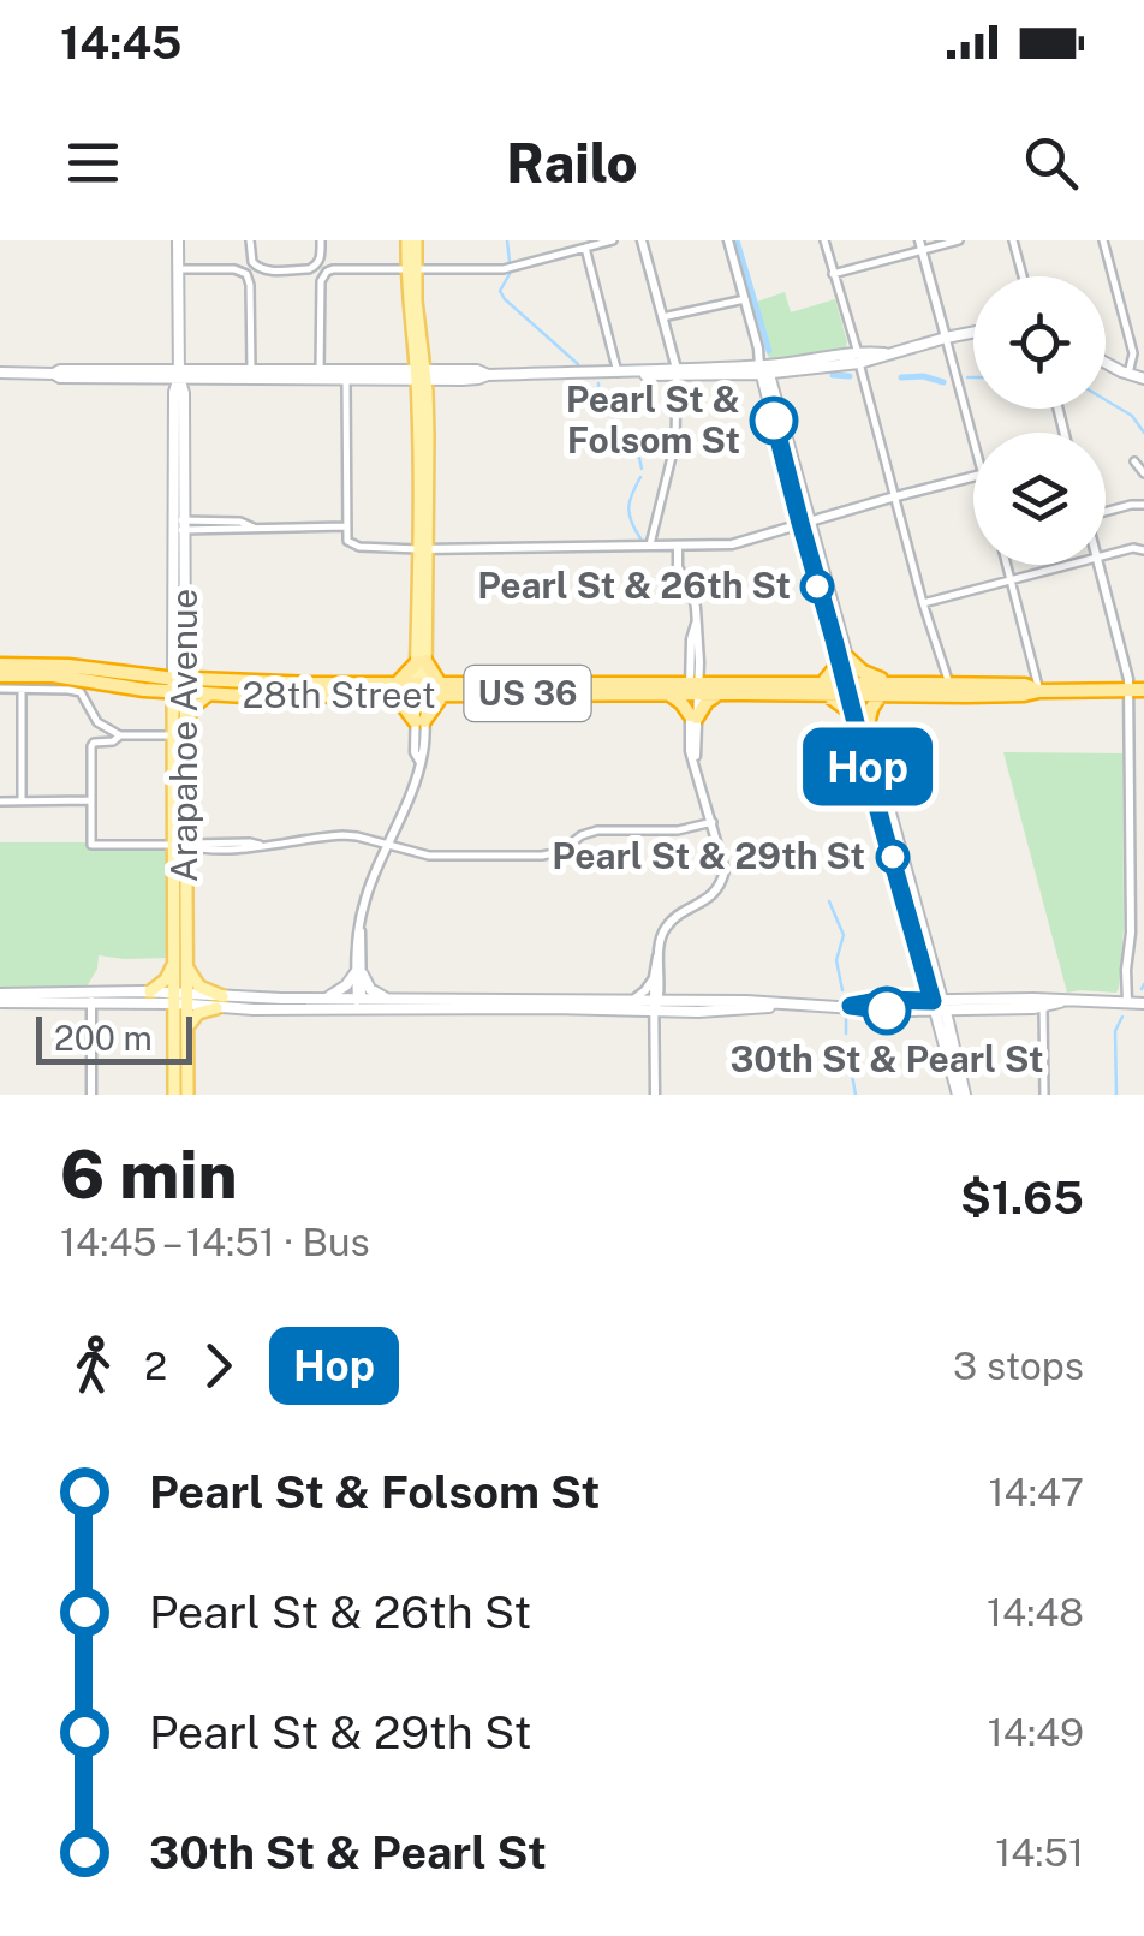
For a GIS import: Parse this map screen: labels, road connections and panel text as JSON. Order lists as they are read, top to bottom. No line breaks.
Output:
{"streets":{"highway":["US 36","28th Street"],"main road":["Arapahoe Avenue"]},"crossings":[["US 36","28th Street"],["28th Street","Arapahoe Avenue"]],"places":["Pearl St & Folsom St","Pearl St & 26th St","Pearl St & 29th St","30th St & Pearl St"],"lines":["bus line Hop"],"scale_bar":"200 m","page":{"status":"14:45","header":"Railo","on_map":"Hop","scale":"200 m","heading":["6 min","14:45 – 14:51 · Bus","$1.65"],"legs":["2","Hop","3 stops"],"list":[{"name":"Pearl St & Folsom St","value":"14:47"},{"name":"Pearl St & 26th St","value":"14:48"},{"name":"Pearl St & 29th St","value":"14:49"},{"name":"30th St & Pearl St","value":"14:51"}]}}
